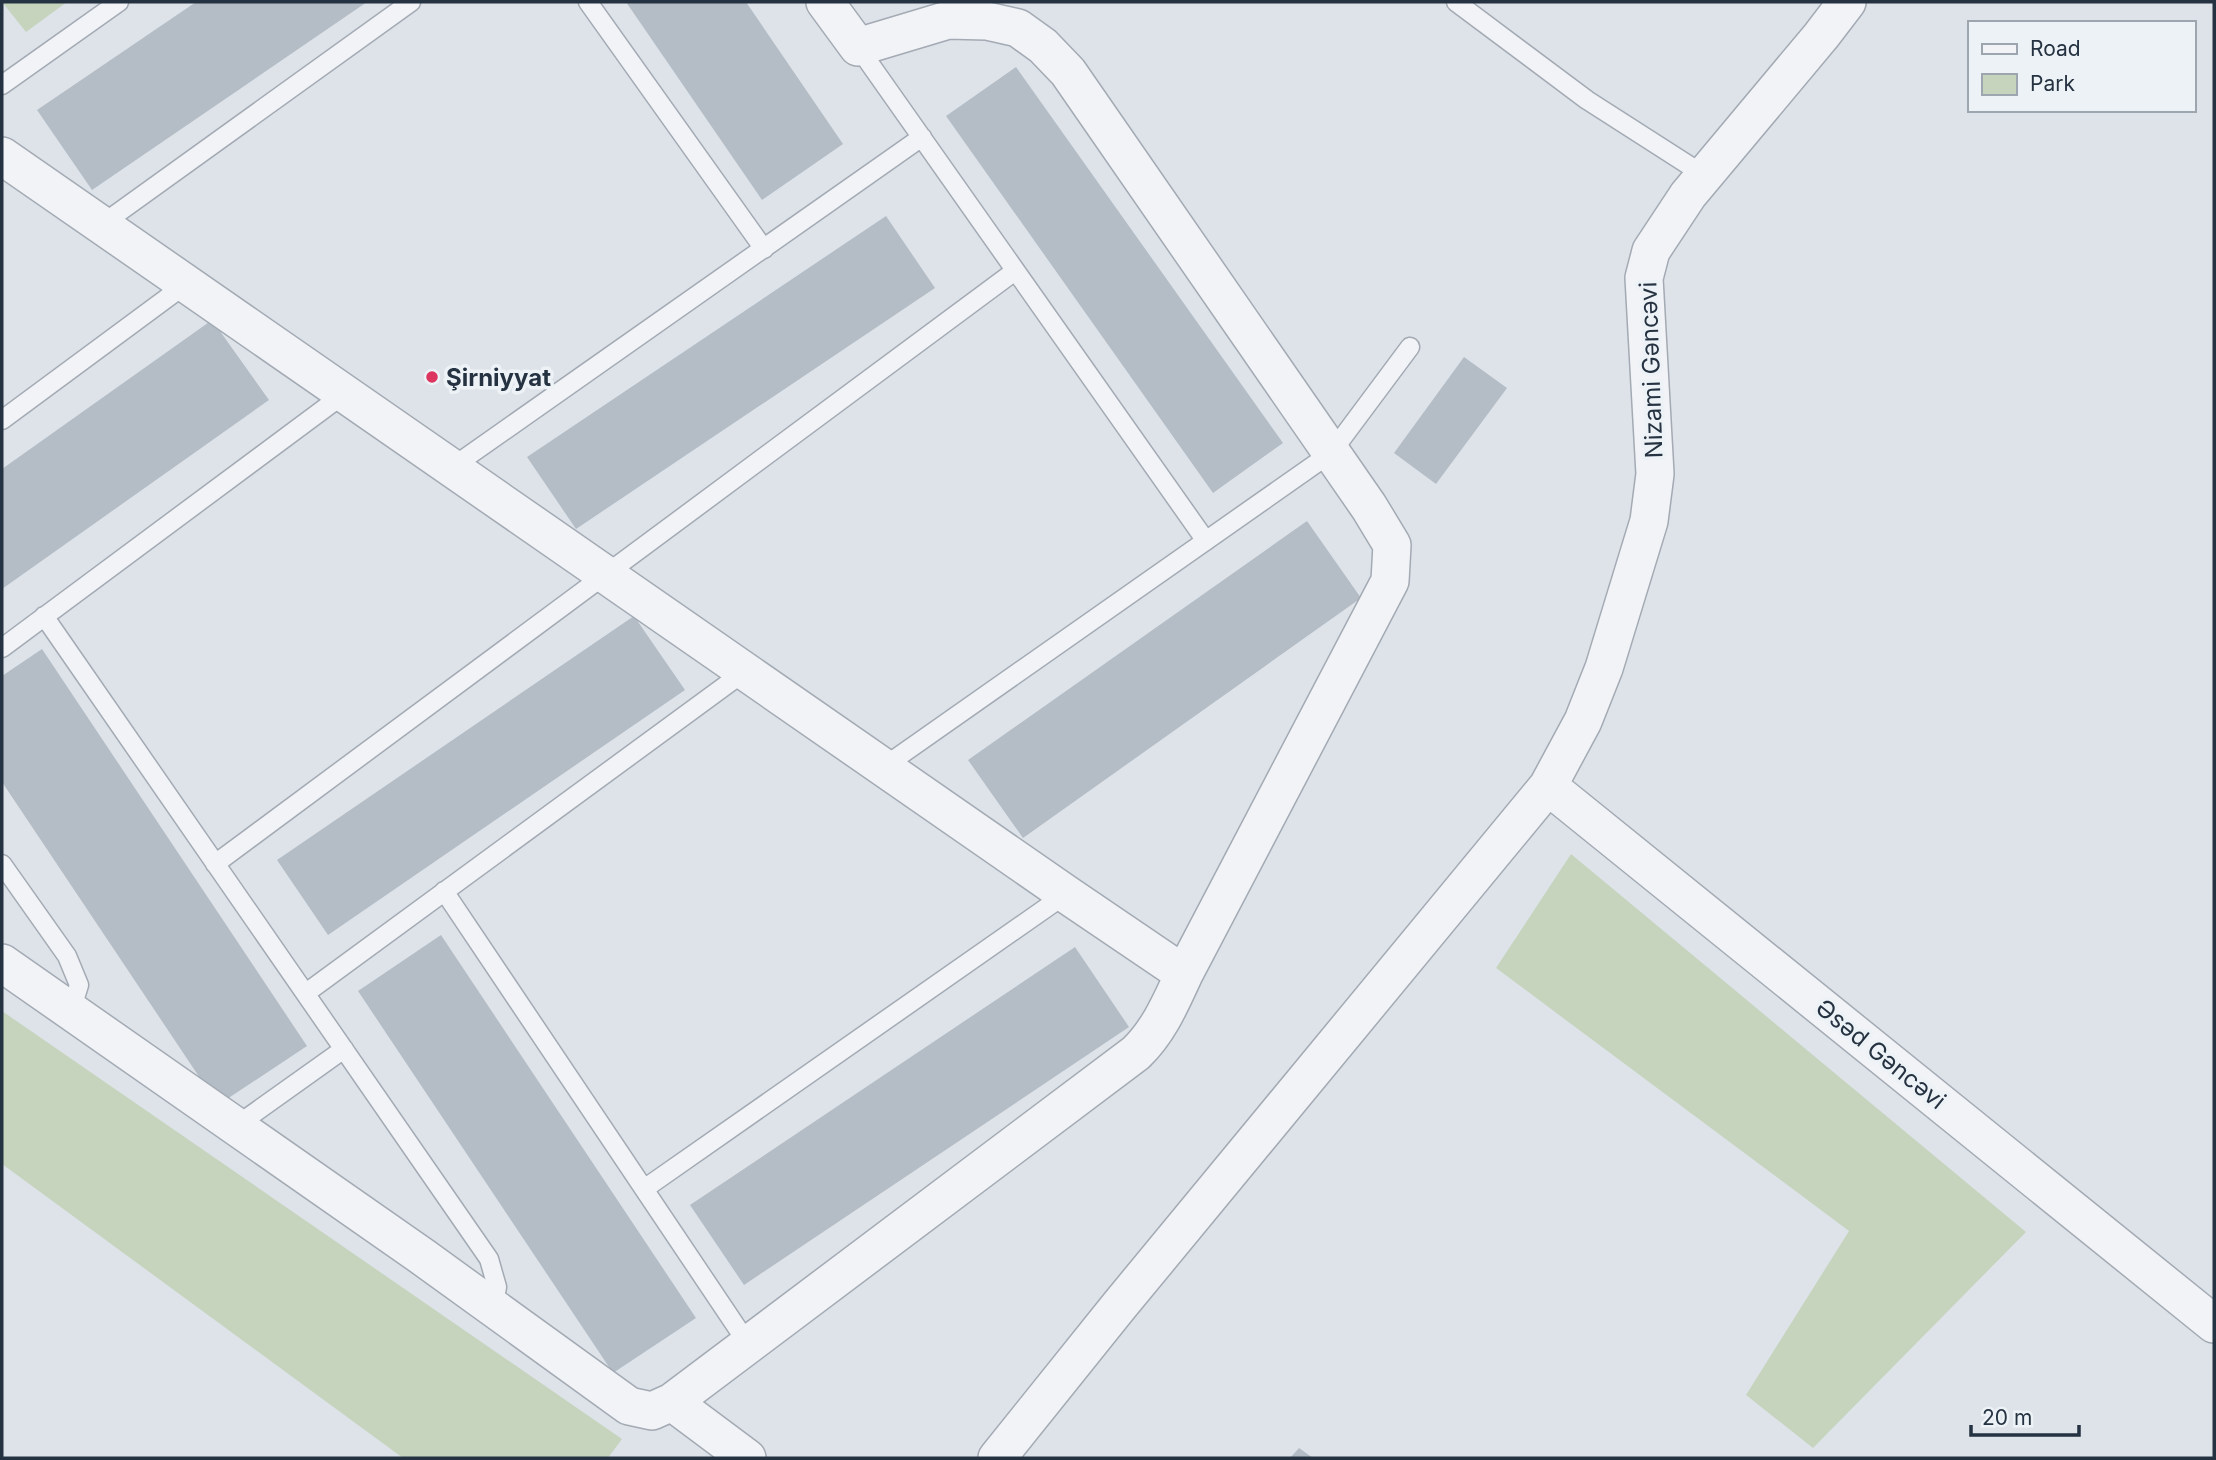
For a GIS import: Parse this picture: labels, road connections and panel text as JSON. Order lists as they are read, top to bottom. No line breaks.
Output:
{"streets":{"street":["Nizami Gəncəvi","Əsəd Gəncəvi"]},"crossings":[["Nizami Gəncəvi","Əsəd Gəncəvi"]],"places":["Şirniyyat"],"legend":["Road","Park"],"scale_bar":"20 m"}
